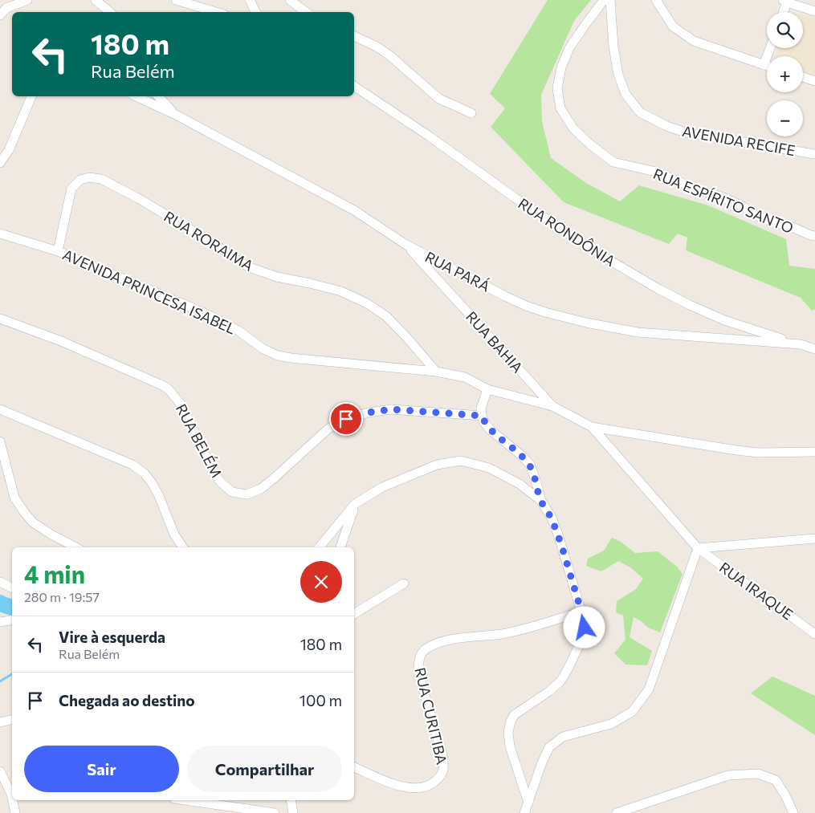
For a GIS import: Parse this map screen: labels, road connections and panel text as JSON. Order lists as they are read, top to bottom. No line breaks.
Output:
{"streets":{"street":["AVENIDA RECIFE","RUA ESPÍRITO SANTO","RUA RONDÔNIA","RUA RORAIMA","RUA PARÁ","AVENIDA PRINCESA ISABEL","RUA BAHIA","RUA BELÉM","RUA IRAQUE","RUA CURITIBA"]},"crossings":[["RUA RONDÔNIA","RUA PARÁ"],["RUA RORAIMA","AVENIDA PRINCESA ISABEL"],["RUA PARÁ","RUA BAHIA"],["AVENIDA PRINCESA ISABEL","RUA BAHIA"],["RUA BAHIA","RUA IRAQUE"]],"page":{"map_buttons":["+","−"],"turn":["180 m","Rua Belém"],"heading":["4 min","280 m · 19:57"],"list":[{"name":"Vire à esquerda","note":"Rua Belém","value":"180 m"},{"name":"Chegada ao destino","value":"100 m"}],"buttons":["Sair","Compartilhar"]}}
